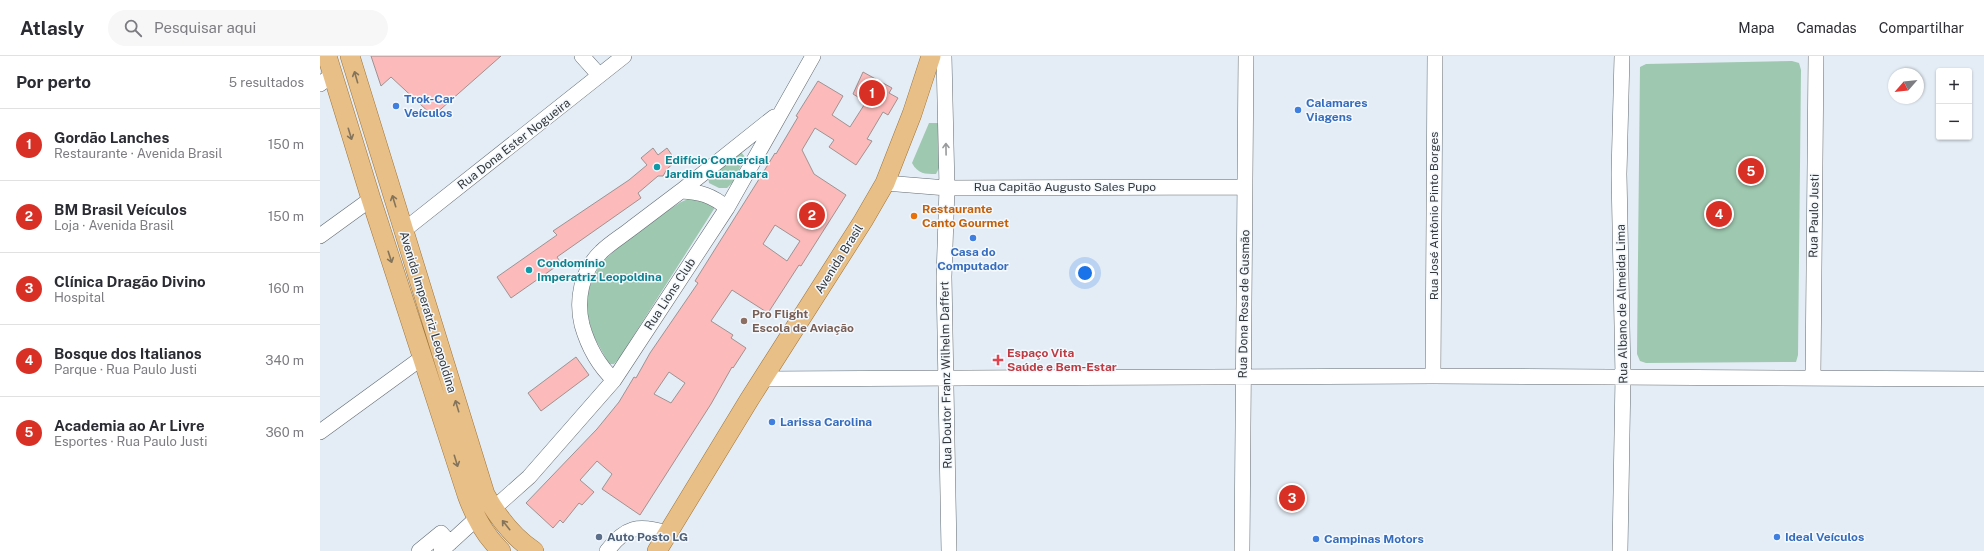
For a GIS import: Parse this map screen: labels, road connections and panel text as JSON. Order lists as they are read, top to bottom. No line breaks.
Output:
{"streets":{"main road":["Avenida Brasil","Avenida Imperatriz Leopoldina"],"street":["Rua Dona Ester Nogueira","Rua Capitão Augusto Sales Pupo","Rua José Antônio Pinto Borges","Rua Paulo Justi","Rua Lions Club","Rua Dona Rosa de Gusmão","Rua Albano de Almeida Lima","Rua Doutor Franz Wilhelm Daffert"]},"crossings":[["Rua Dona Ester Nogueira","Avenida Imperatriz Leopoldina"],["Rua Capitão Augusto Sales Pupo","Avenida Brasil"],["Rua Capitão Augusto Sales Pupo","Rua Dona Rosa de Gusmão"],["Rua Capitão Augusto Sales Pupo","Rua Doutor Franz Wilhelm Daffert"],["Rua Lions Club","Avenida Imperatriz Leopoldina"]],"places":{"other":["Trok-Car Veículos","Calamares Viagens","Edifício Comercial Jardim Guanabara","Restaurante Canto Gourmet","Casa do Computador","Condomínio Imperatriz Leopoldina","Pro Flight Escola de Aviação","Larissa Carolina","Auto Posto LG","Ideal Veículos","Campinas Motors"],"health":["Espaço Vita Saúde e Bem-Estar"]},"north":"bottom left","page":{"header":"Atlasly","search":"Pesquisar aqui","nav":["Mapa","Camadas","Compartilhar"],"heading":["Por perto","5 resultados"],"map_buttons":["+","−"],"pins":["1","5","4","2","3"],"list":[{"mark":"1","name":"Gordão Lanches","note":"Restaurante · Avenida Brasil","value":"150 m"},{"mark":"2","name":"BM Brasil Veículos","note":"Loja · Avenida Brasil","value":"150 m"},{"mark":"3","name":"Clínica Dragão Divino","note":"Hospital","value":"160 m"},{"mark":"4","name":"Bosque dos Italianos","note":"Parque · Rua Paulo Justi","value":"340 m"},{"mark":"5","name":"Academia ao Ar Livre","note":"Esportes · Rua Paulo Justi","value":"360 m"}]}}
